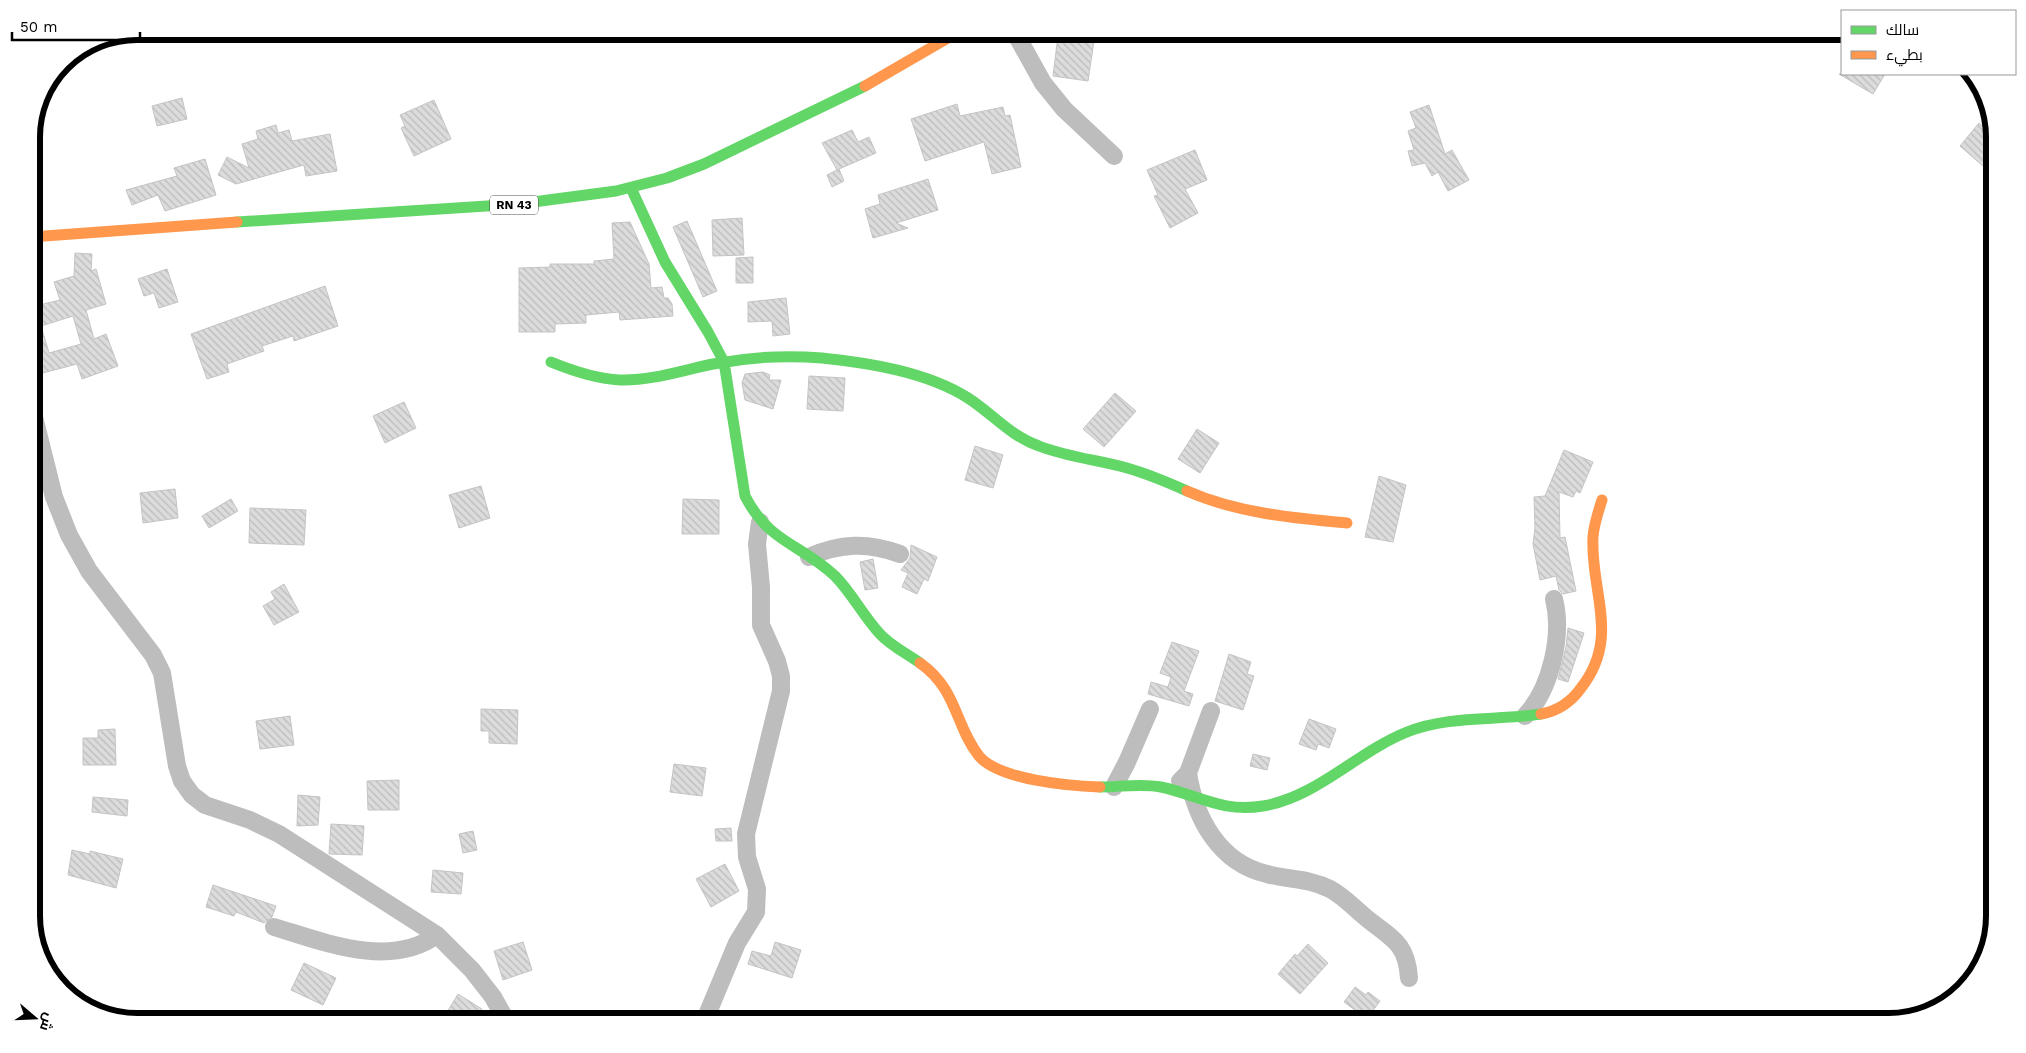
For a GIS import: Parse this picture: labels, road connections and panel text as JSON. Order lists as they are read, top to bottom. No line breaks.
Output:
{"streets":{"street":["RN 43"]},"legend":["سالك","بطيء"],"scale_bar":"50 m","north":"right"}
